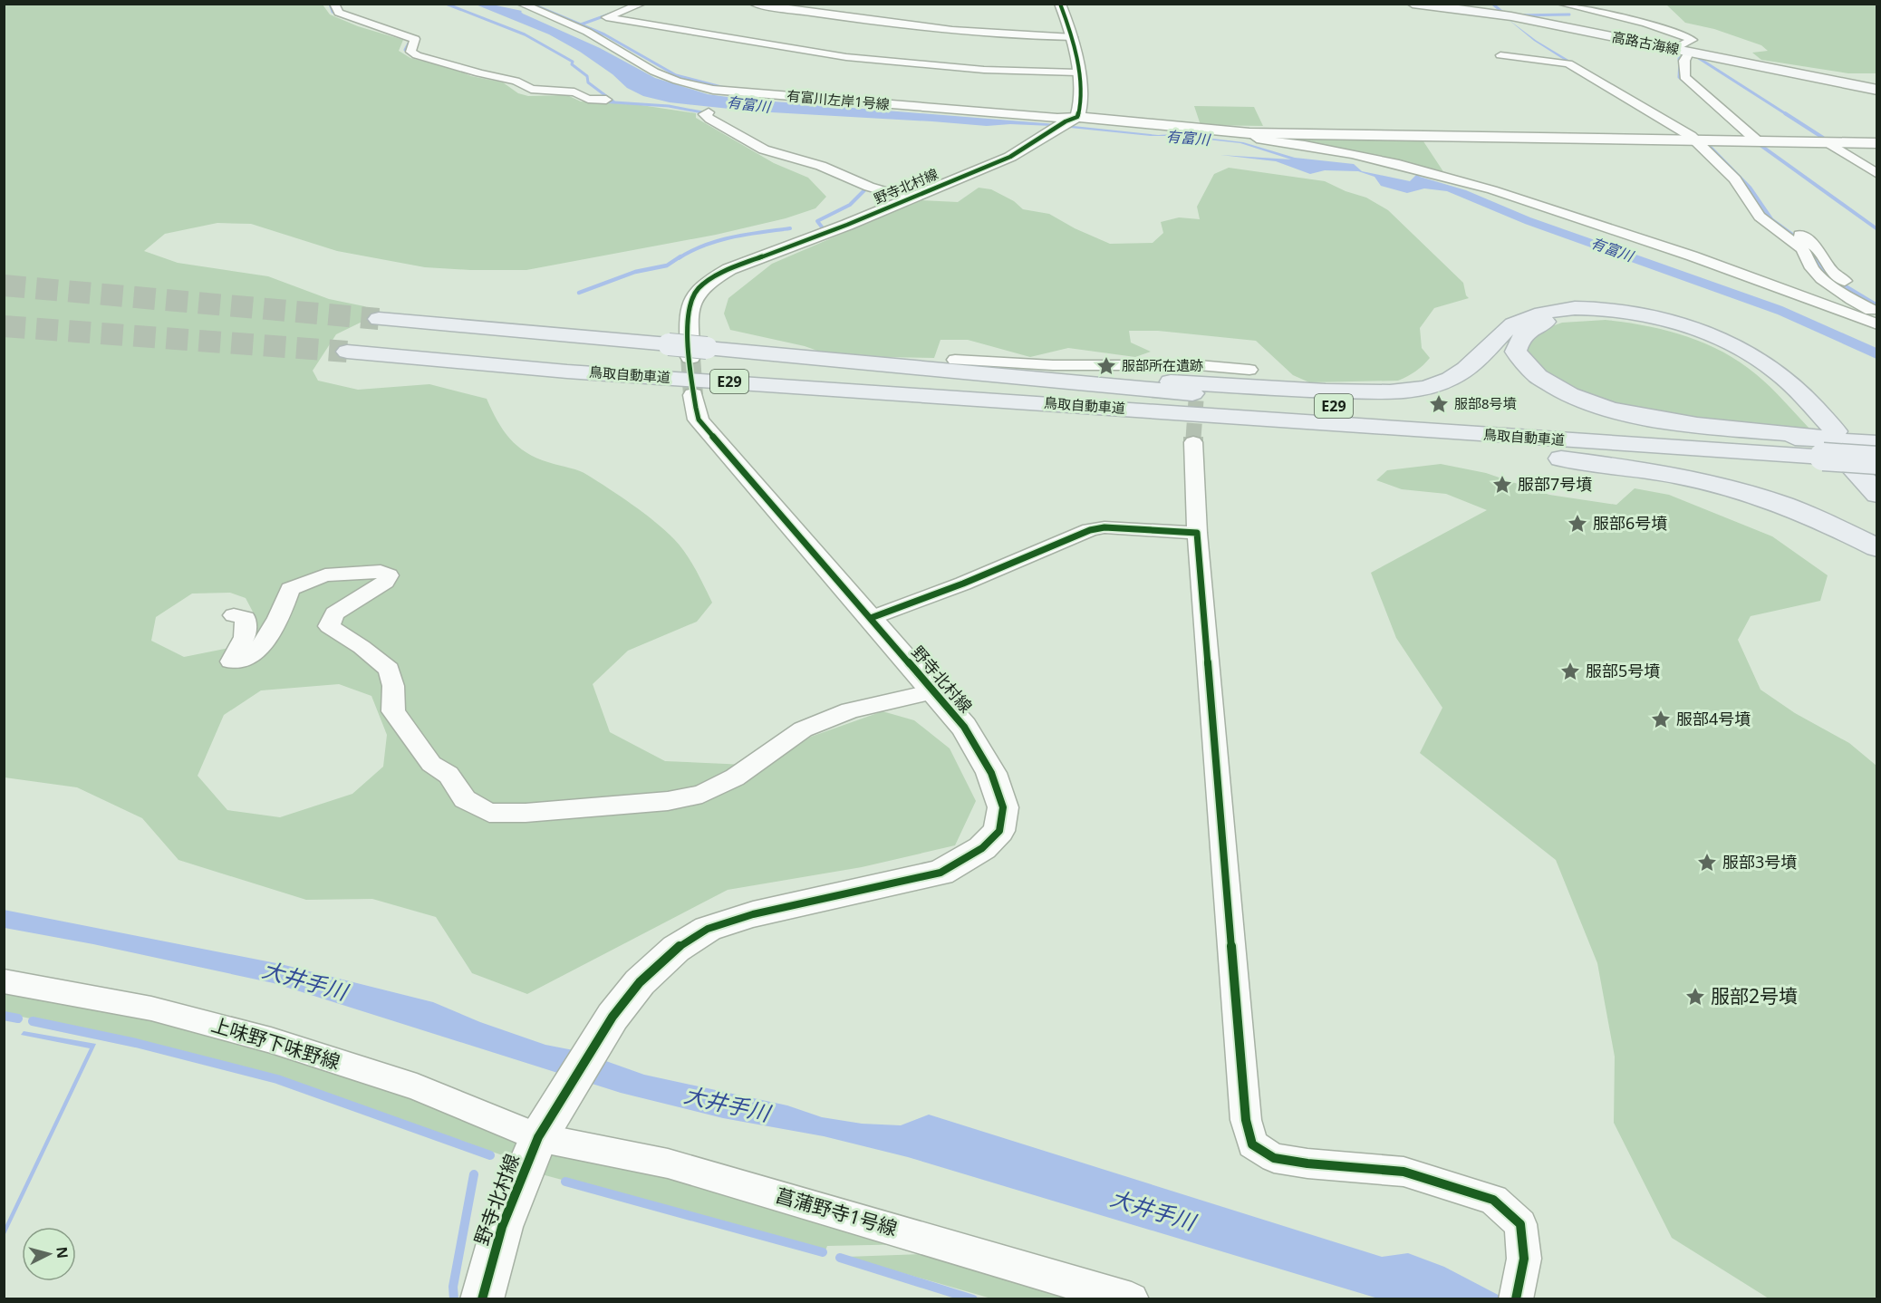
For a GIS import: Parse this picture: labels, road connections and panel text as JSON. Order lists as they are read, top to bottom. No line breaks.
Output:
{"streets":{"highway":["鳥取自動車道","E29"],"main road":["高路古海線"],"street":["有富川左岸1号線","野寺北村線","上味野下味野線","菖蒲野寺1号線"]},"crossings":[["有富川左岸1号線","野寺北村線"],["野寺北村線","鳥取自動車道"],["野寺北村線","上味野下味野線"],["野寺北村線","菖蒲野寺1号線"],["上味野下味野線","菖蒲野寺1号線"]],"water":["有富川","大井手川"],"places":{"place":["服部所在遺跡","服部8号墳","服部7号墳","服部6号墳","服部5号墳","服部4号墳","服部3号墳","服部2号墳"]},"north":"right"}
